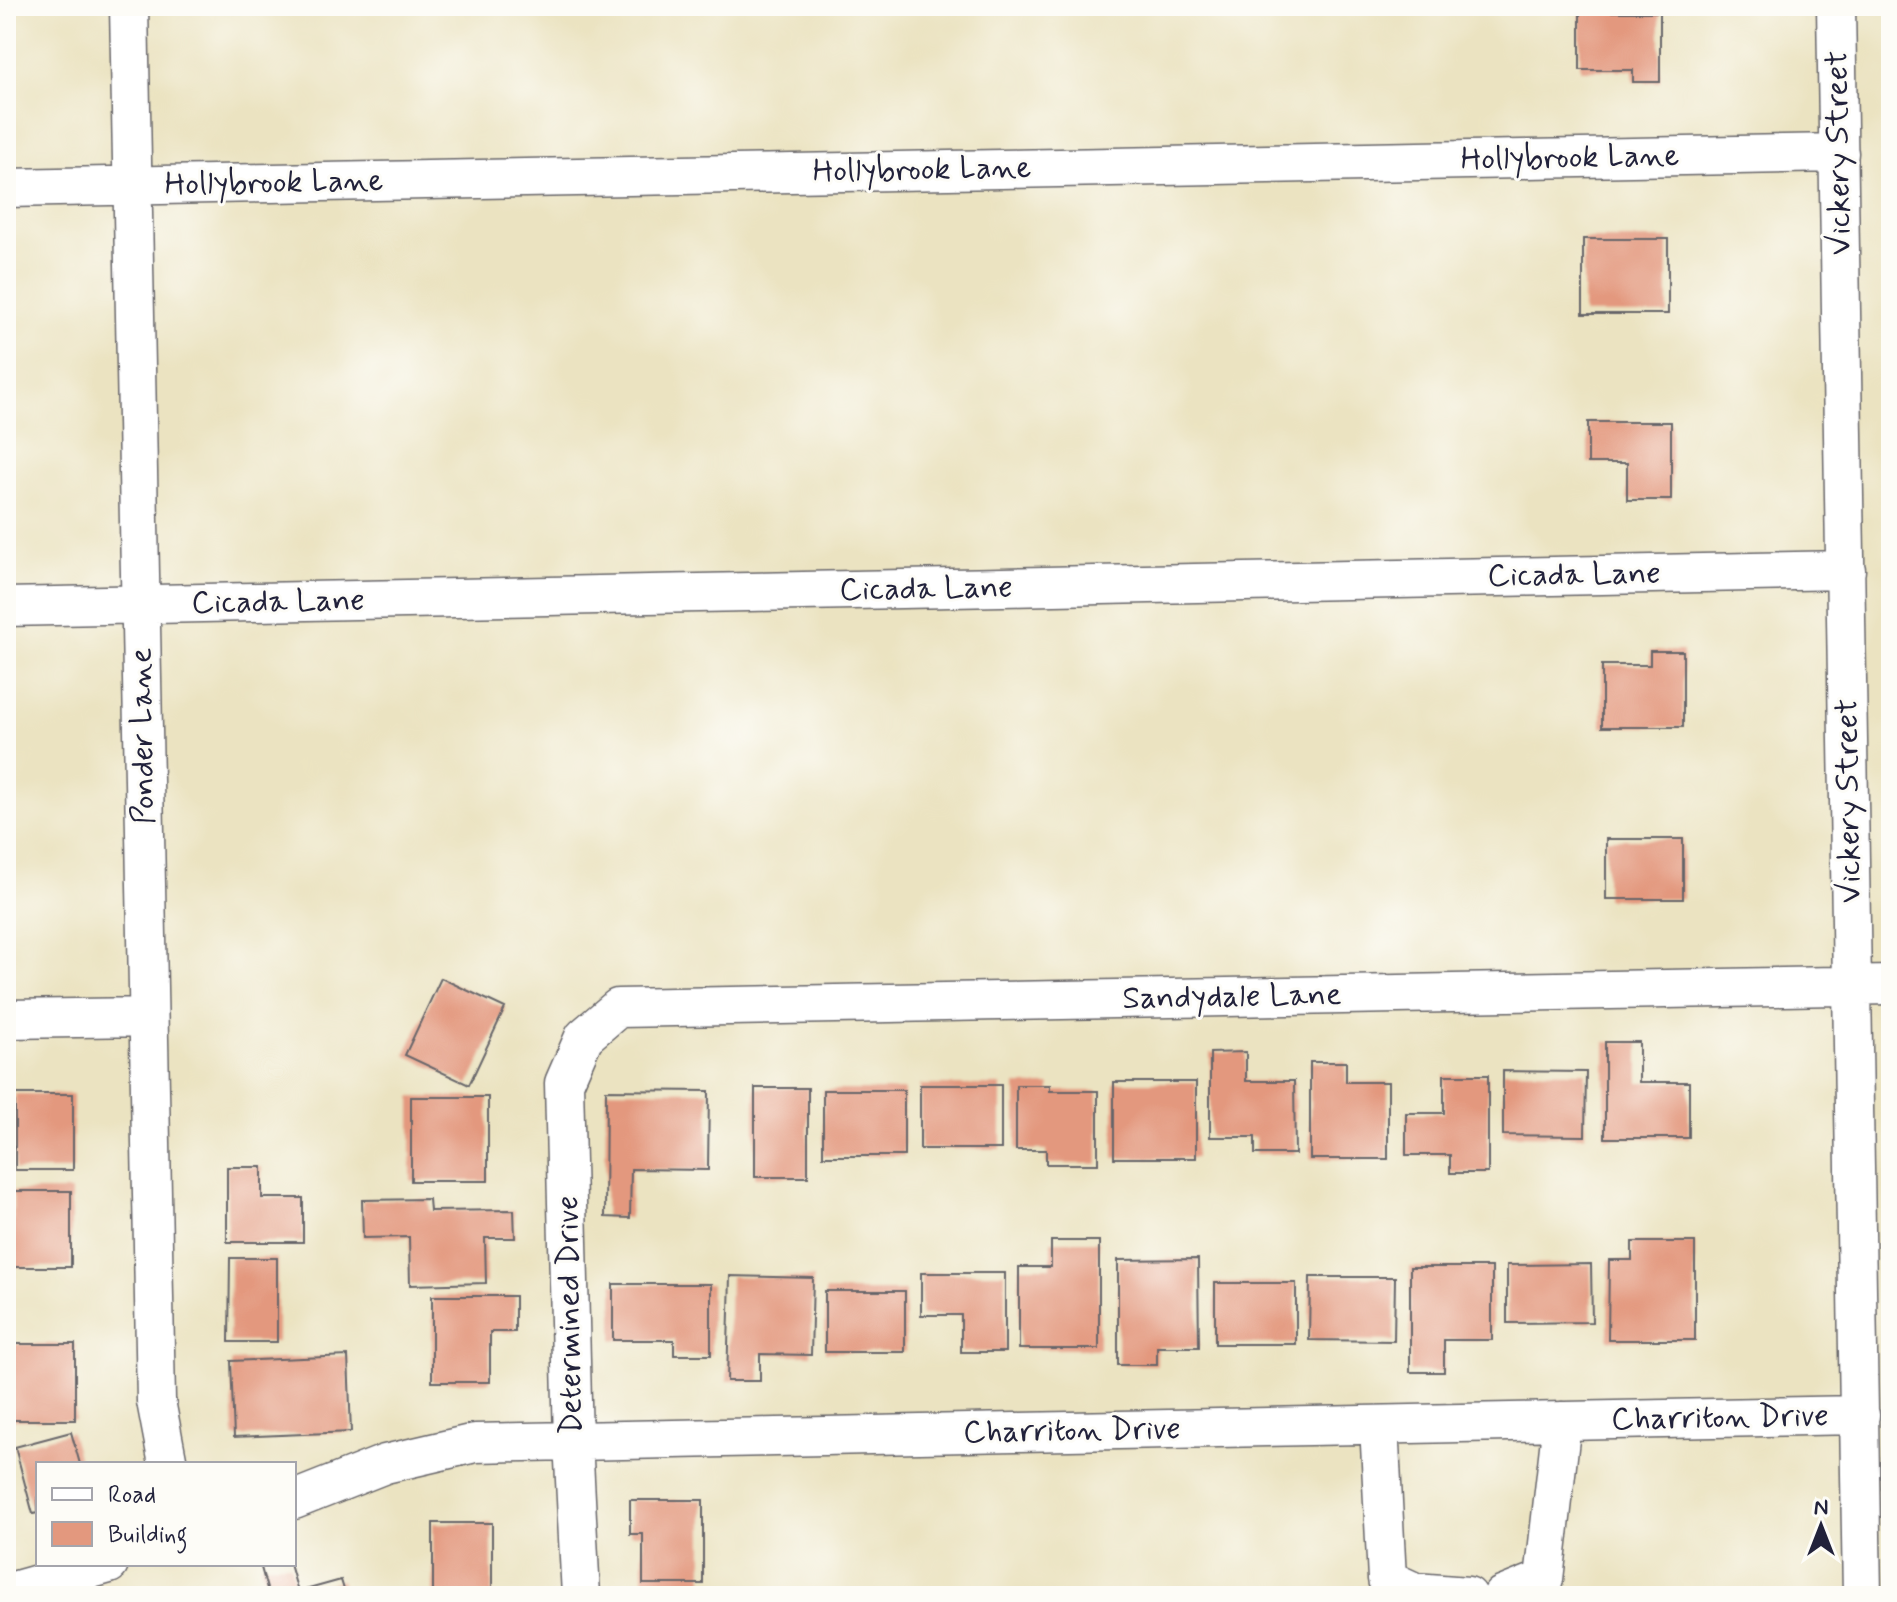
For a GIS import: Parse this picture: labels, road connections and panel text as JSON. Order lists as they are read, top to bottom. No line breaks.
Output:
{"streets":{"street":["Vickery Street","Hollybrook Lane","Cicada Lane","Ponder Lane","Sandydale Lane","Determined Drive","Charriton Drive"]},"crossings":[["Vickery Street","Hollybrook Lane"],["Vickery Street","Cicada Lane"],["Vickery Street","Sandydale Lane"],["Vickery Street","Charriton Drive"],["Hollybrook Lane","Ponder Lane"],["Cicada Lane","Ponder Lane"],["Sandydale Lane","Determined Drive"],["Determined Drive","Charriton Drive"]],"legend":["Road","Building"],"north":"top"}
